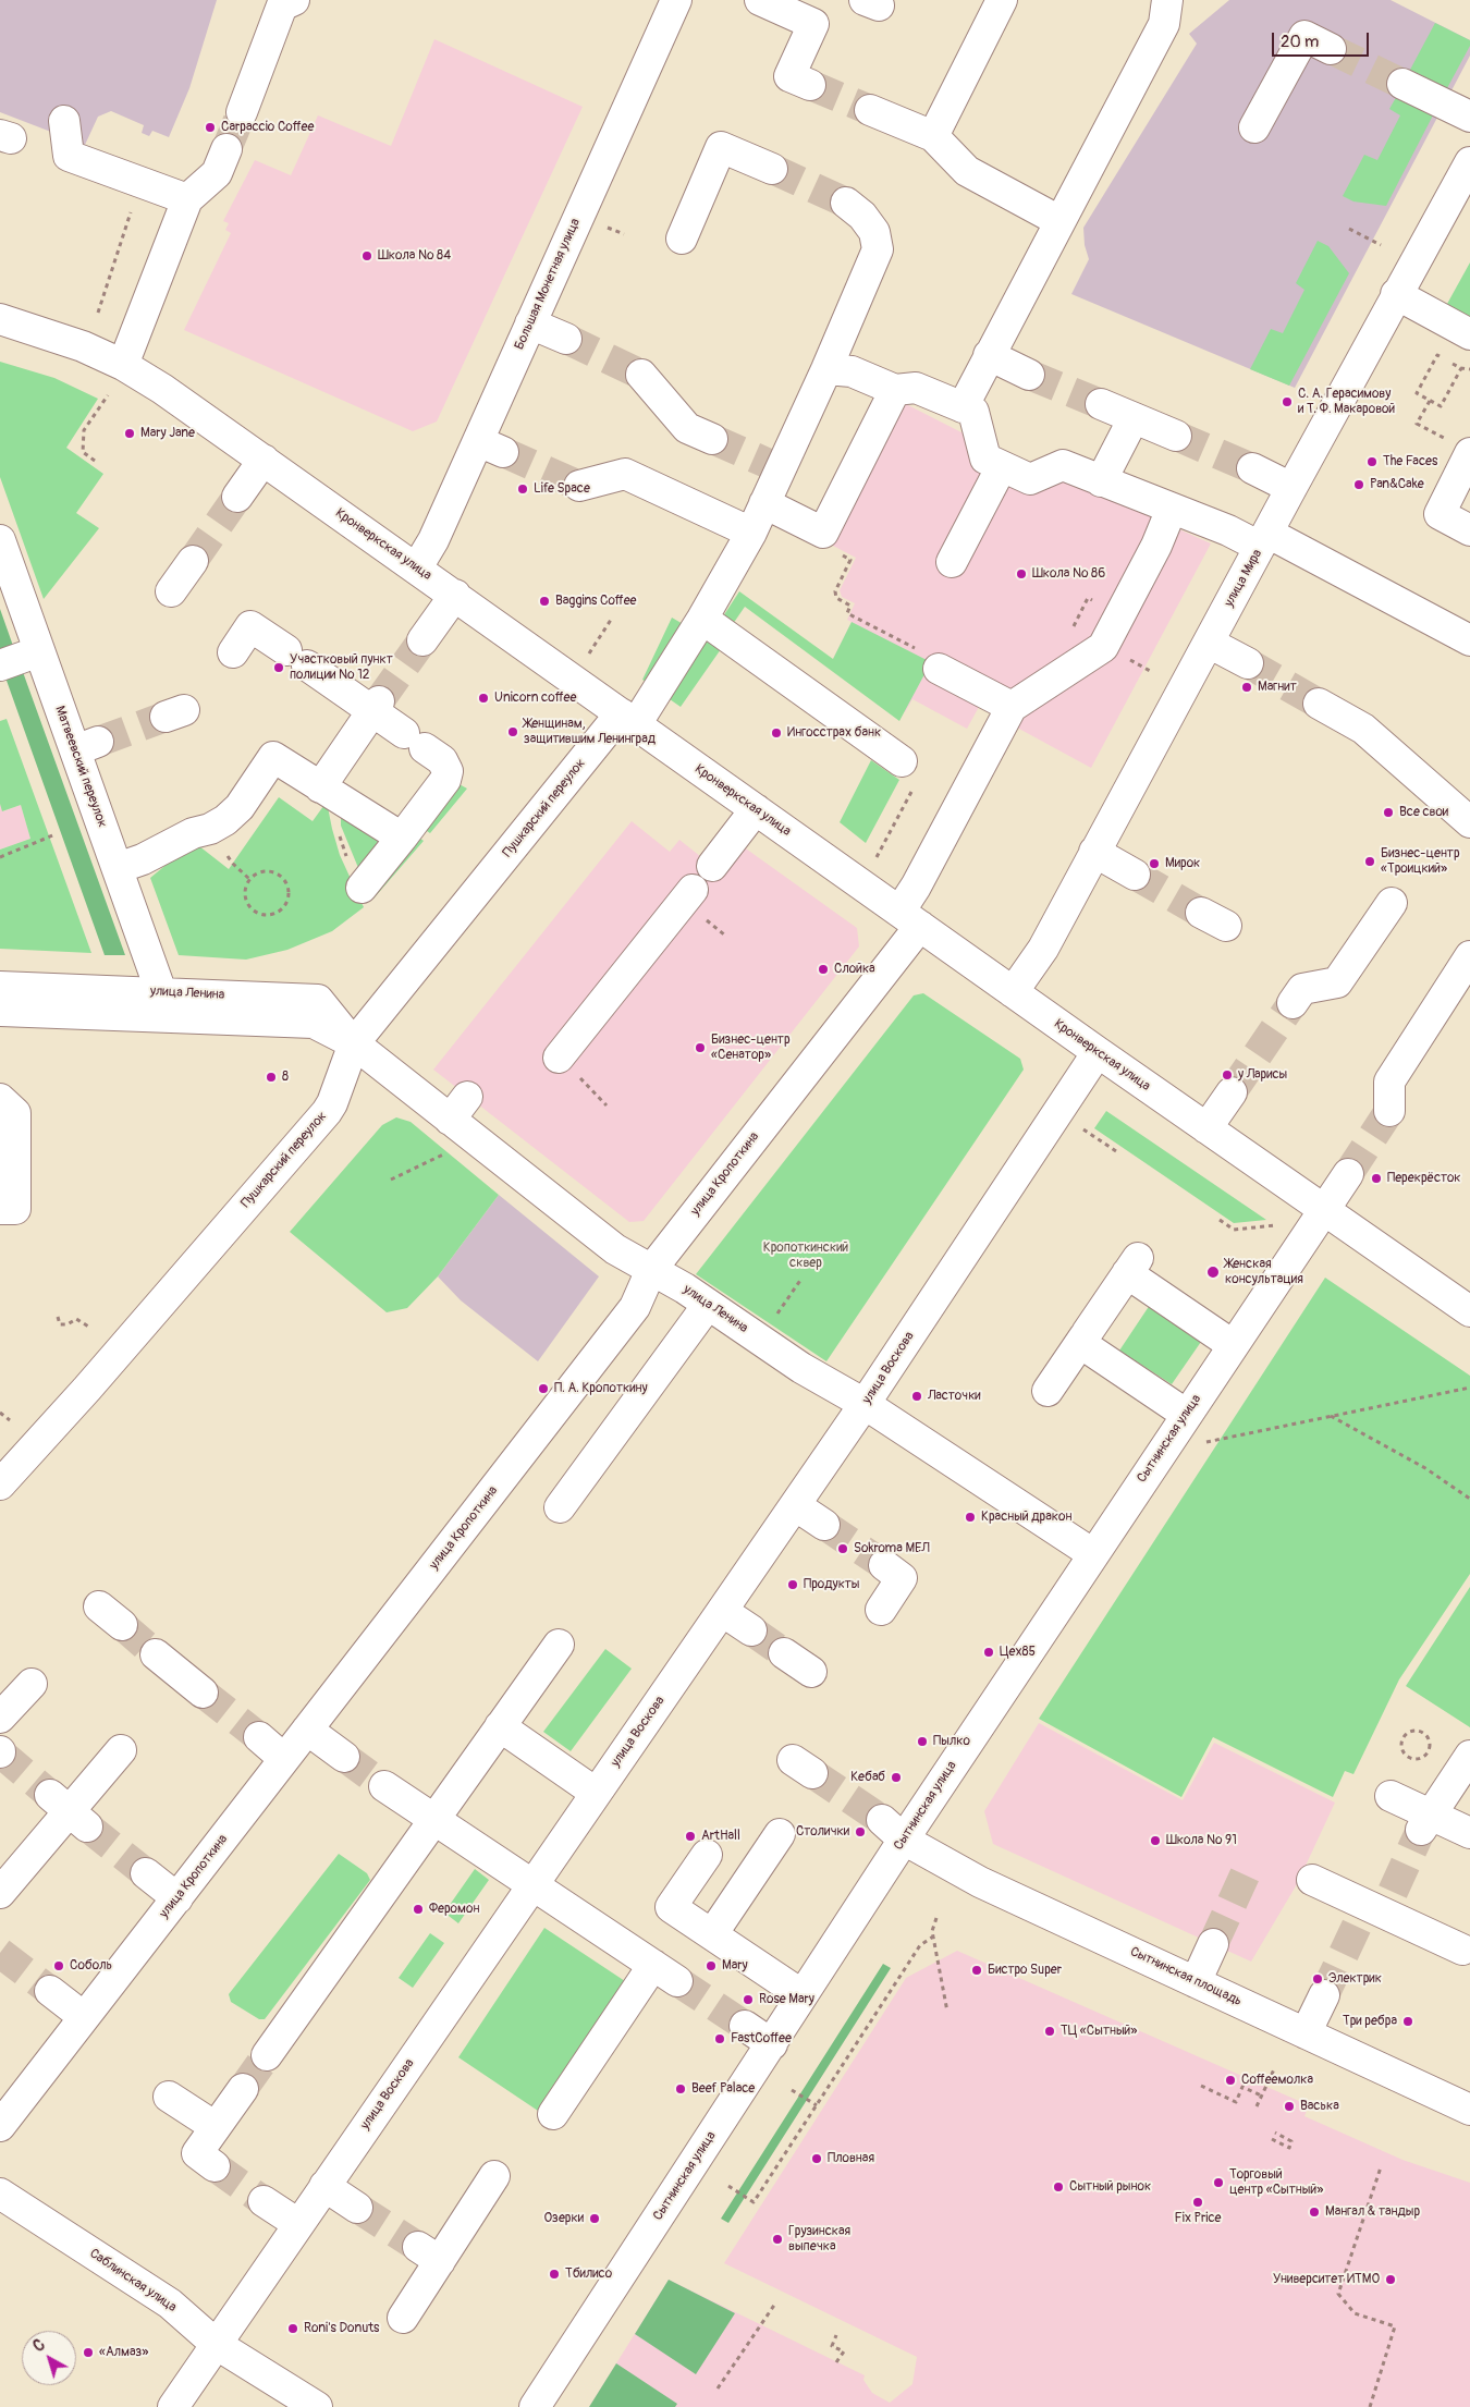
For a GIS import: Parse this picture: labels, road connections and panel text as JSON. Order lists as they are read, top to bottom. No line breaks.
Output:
{"streets":{"street":["Большая Монетная улица","Кронверкская улица","улица Мира","Матвеевский переулок","Пушкарский переулок","улица Ленина","улица Кропоткина","улица Воскова","Сытнинская улица","Сытнинская площадь","Саблинская улица"]},"crossings":[["Большая Монетная улица","Кронверкская улица"],["Кронверкская улица","улица Мира"],["Кронверкская улица","Пушкарский переулок"],["Кронверкская улица","улица Кропоткина"],["Кронверкская улица","улица Воскова"],["Кронверкская улица","Сытнинская улица"],["Матвеевский переулок","улица Ленина"],["Пушкарский переулок","улица Ленина"],["улица Ленина","улица Кропоткина"],["улица Ленина","улица Воскова"],["улица Ленина","Сытнинская улица"],["улица Воскова","Саблинская улица"],["Сытнинская улица","Сытнинская площадь"]],"parks":["Кропоткинский сквер"],"places":["Carpaccio Coffee","Школа № 84","С. А. Герасимову и Т. Ф. Макаровой","Mary Jane","The Faces","Pan&Cake","Life Space","Школа № 86","Baggins Coffee","Участковый пункт полиции № 12","Магнит","Unicorn coffee","Женщинам, защитившим Ленинград","Ингосстрах банк","Все свои","Бизнес-центр «Троицкий»","Мирок","Слойка","Бизнес-центр «Сенатор»","у Ларисы","8","Перекрёсток","Женская консультация","П. А. Кропоткину","Ласточки","Красный дракон","Sokroma МЕЛ","Продукты","Цех85","Пылко","Кебаб","Столички","ArtHall","Школа № 91","Феромон","Соболь","Mary","Бистро Super","Электрик","Rose Mary","Три ребра","ТЦ «Сытный»","FastCoffee","Coffeeмолка","Beef Palace","Васька","Пловная","Торговый центр «Сытный»","Сытный рынок","Fix Price","Мангал & тандыр","Озерки","Грузинская выпечка","Тбилисо","Университет ИТМО","Roni's Donuts","«Алмаз»"],"scale_bar":"20 m","north":"top left"}
